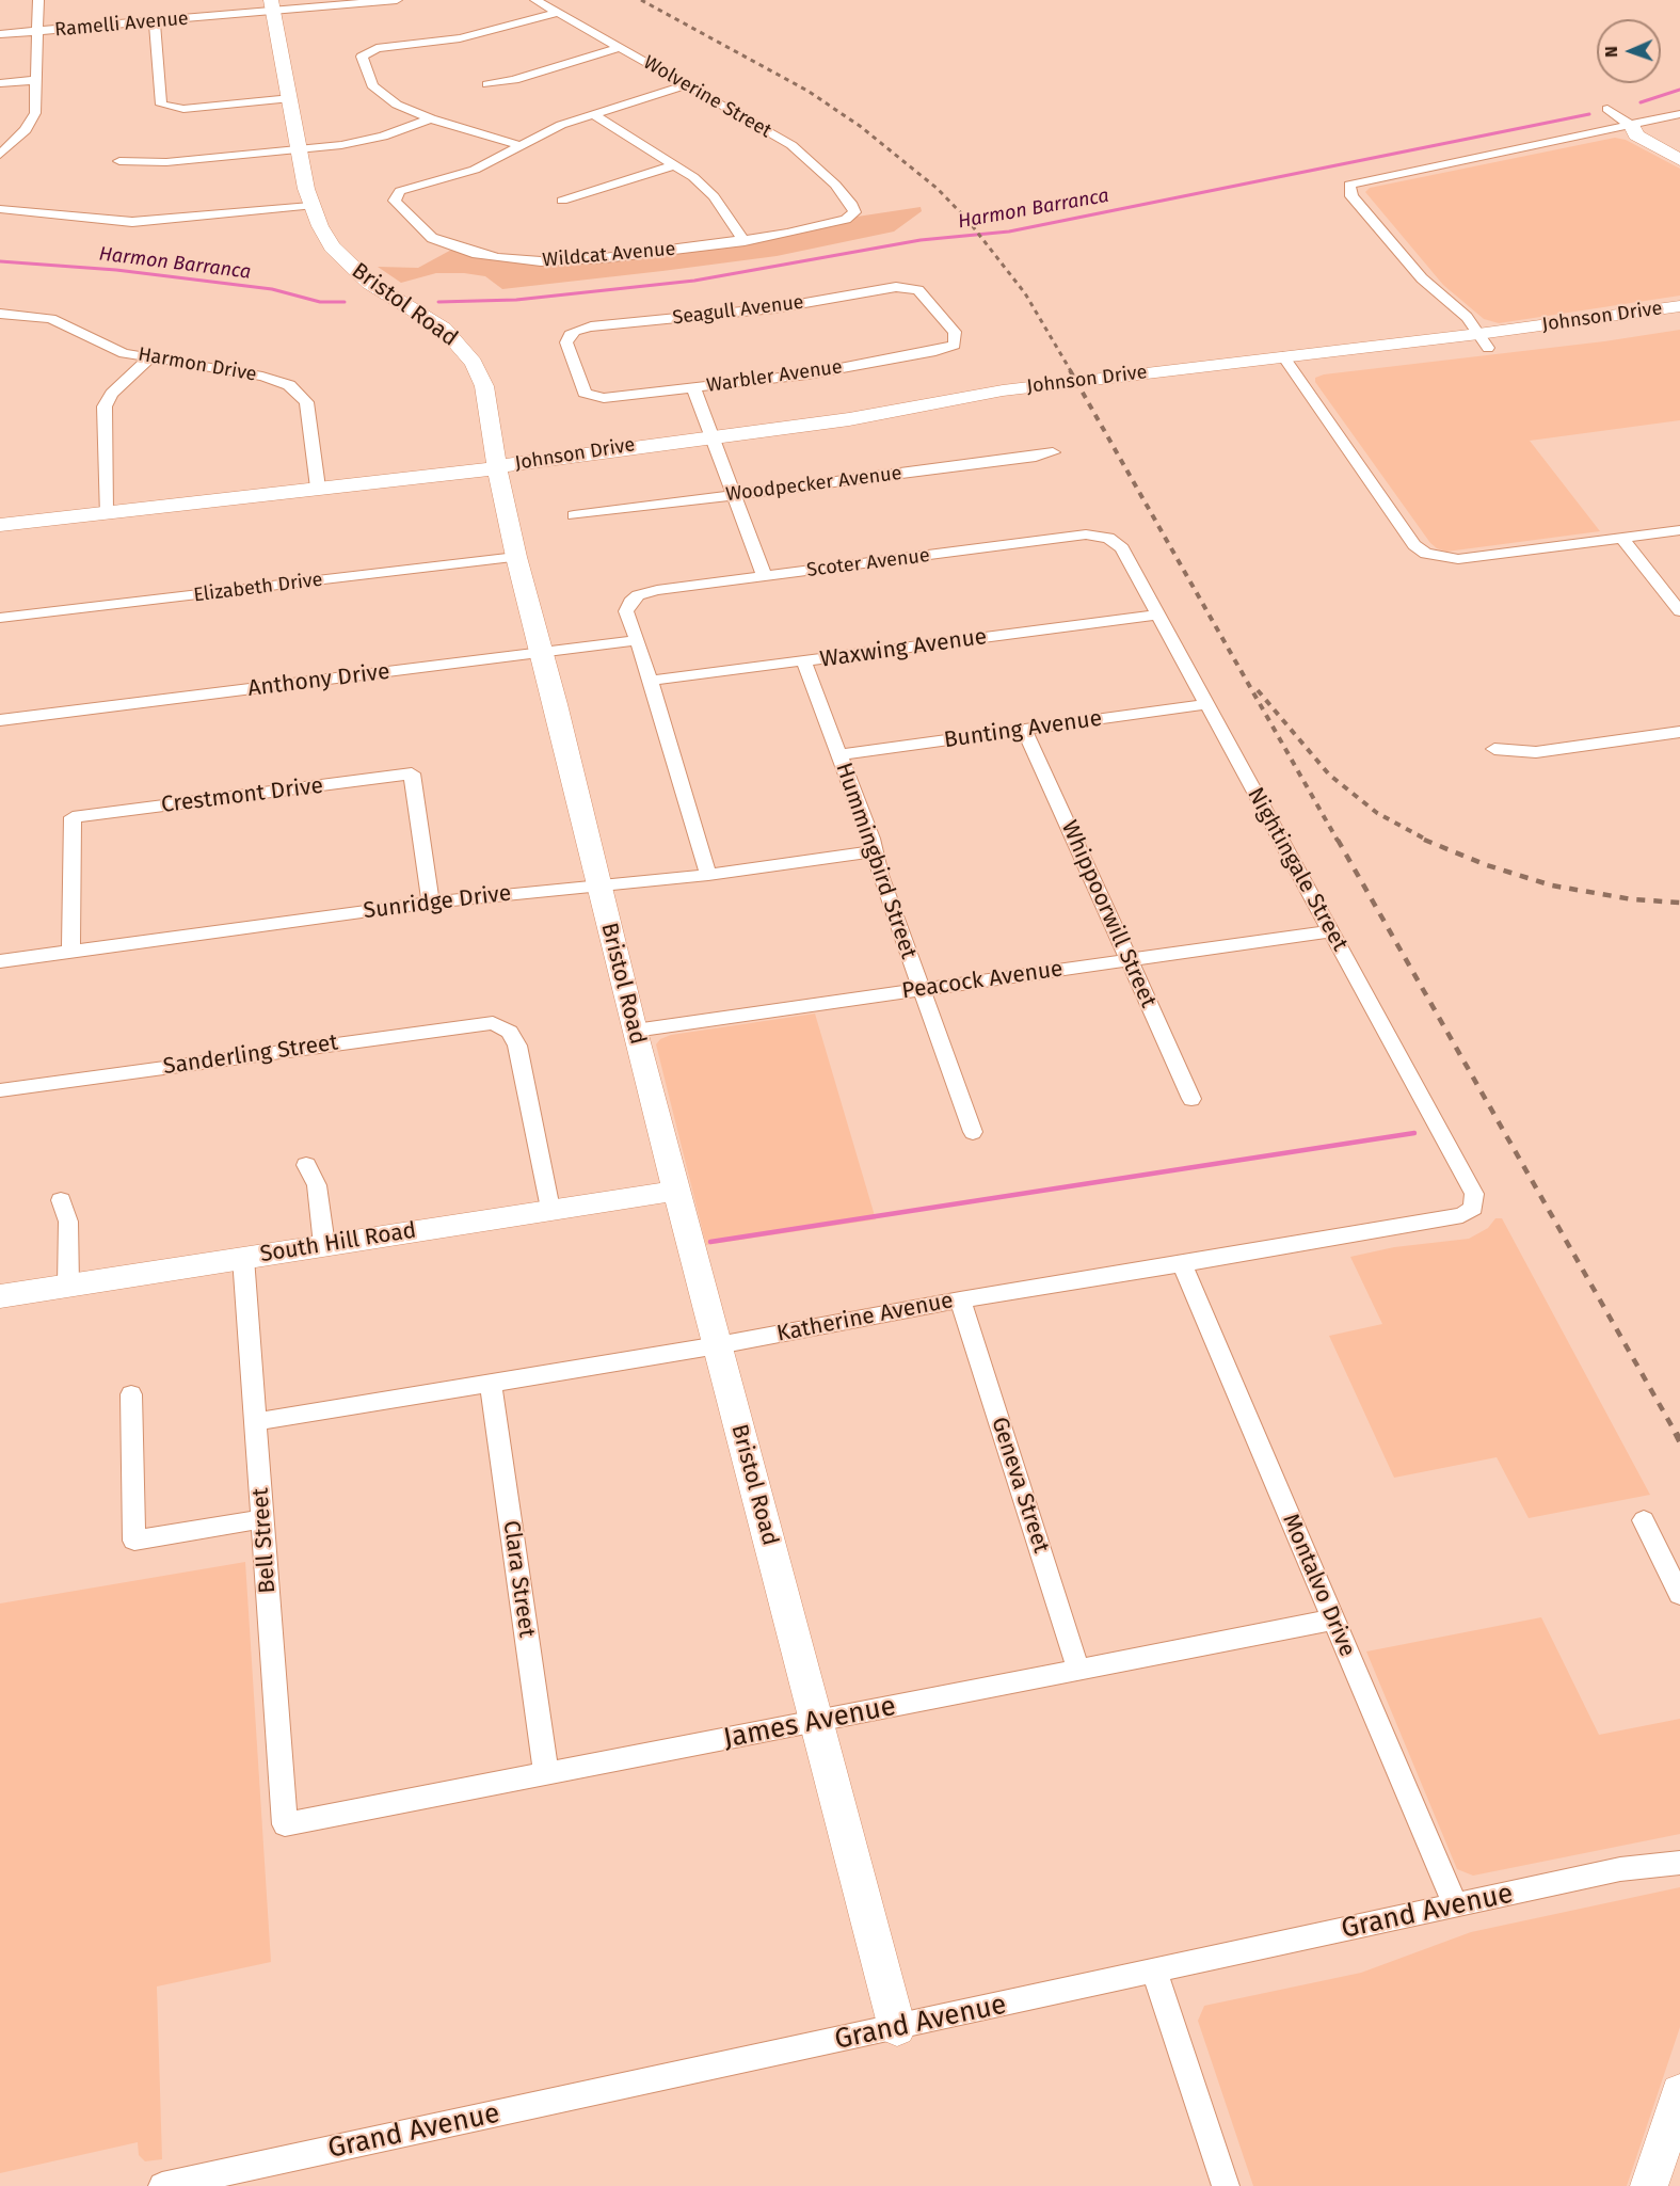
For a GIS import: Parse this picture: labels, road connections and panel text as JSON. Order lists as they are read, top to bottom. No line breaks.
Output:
{"streets":{"street":["Ramelli Avenue","Wolverine Street","Wildcat Avenue","Bristol Road","Seagull Avenue","Johnson Drive","Harmon Drive","Warbler Avenue","Woodpecker Avenue","Scoter Avenue","Elizabeth Drive","Waxwing Avenue","Anthony Drive","Bunting Avenue","Crestmont Drive","Hummingbird Street","Nightingale Street","Sunridge Drive","Whippoorwill Street","Peacock Avenue","Sanderling Street","South Hill Road","Katherine Avenue","Geneva Street","Bell Street","Clara Street","Montalvo Drive","James Avenue","Grand Avenue"]},"crossings":[["Ramelli Avenue","Bristol Road"],["Wolverine Street","Wildcat Avenue"],["Bristol Road","Johnson Drive"],["Bristol Road","Elizabeth Drive"],["Bristol Road","Anthony Drive"],["Bristol Road","Sunridge Drive"],["Bristol Road","Peacock Avenue"],["Bristol Road","South Hill Road"],["Bristol Road","Katherine Avenue"],["Bristol Road","James Avenue"],["Bristol Road","Grand Avenue"],["Seagull Avenue","Warbler Avenue"],["Johnson Drive","Harmon Drive"],["Scoter Avenue","Anthony Drive"],["Scoter Avenue","Nightingale Street"],["Waxwing Avenue","Hummingbird Street"],["Waxwing Avenue","Nightingale Street"],["Bunting Avenue","Hummingbird Street"],["Bunting Avenue","Nightingale Street"],["Bunting Avenue","Whippoorwill Street"],["Crestmont Drive","Sunridge Drive"],["Hummingbird Street","Sunridge Drive"],["Hummingbird Street","Peacock Avenue"],["Nightingale Street","Peacock Avenue"],["Nightingale Street","Katherine Avenue"],["Whippoorwill Street","Peacock Avenue"],["Sanderling Street","South Hill Road"],["South Hill Road","Bell Street"],["Katherine Avenue","Geneva Street"],["Katherine Avenue","Bell Street"],["Katherine Avenue","Clara Street"],["Katherine Avenue","Montalvo Drive"],["Geneva Street","James Avenue"],["Bell Street","James Avenue"],["Clara Street","James Avenue"],["Montalvo Drive","James Avenue"],["Montalvo Drive","Grand Avenue"]],"water":["Harmon Barranca"],"north":"left"}
